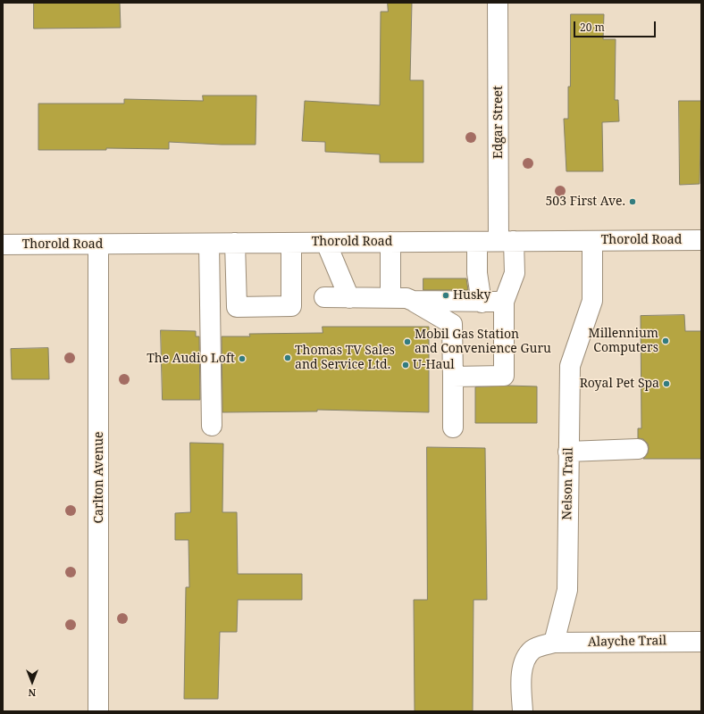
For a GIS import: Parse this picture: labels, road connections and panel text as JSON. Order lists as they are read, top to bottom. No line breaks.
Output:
{"streets":{"street":["Edgar Street","Thorold Road","Carlton Avenue","Nelson Trail","Alayche Trail"]},"crossings":[["Edgar Street","Thorold Road"],["Thorold Road","Carlton Avenue"],["Thorold Road","Nelson Trail"],["Nelson Trail","Alayche Trail"]],"places":["503 First Ave.","Husky","Millennium Computers","Mobil Gas Station and Convenience Guru","Thomas TV Sales and Service Ltd.","The Audio Loft","U-Haul","Royal Pet Spa"],"scale_bar":"20 m","north":"bottom"}
